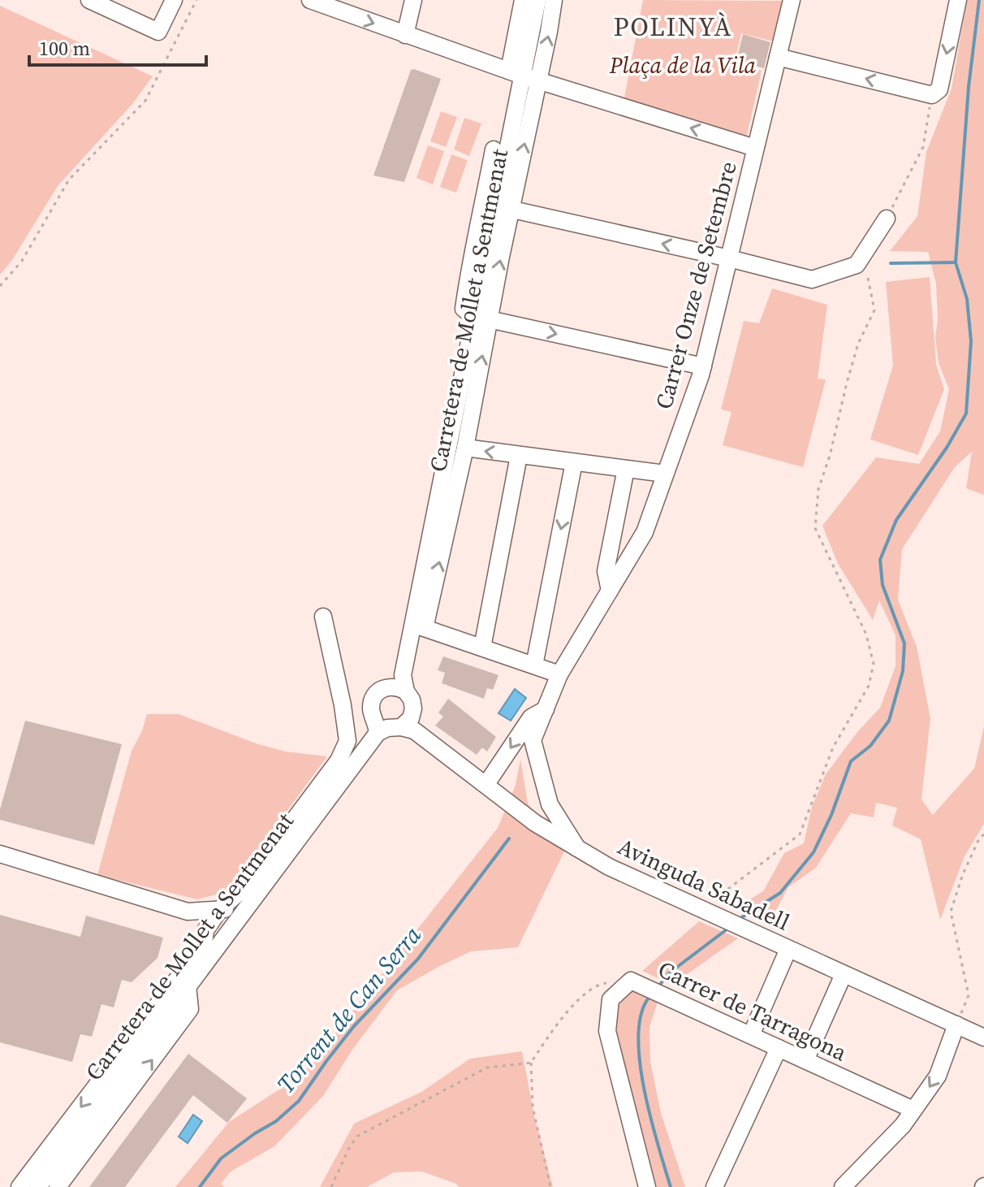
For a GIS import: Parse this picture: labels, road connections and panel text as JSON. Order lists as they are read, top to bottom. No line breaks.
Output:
{"streets":{"street":["Carrer Onze de Setembre","Carretera de Mollet a Sentmenat","Avinguda Sabadell","Carrer de Tarragona"]},"crossings":[["Carrer Onze de Setembre","Avinguda Sabadell"]],"districts":["POLINYÀ"],"water":["Torrent de Can Serra"],"parks":["Plaça de la Vila"],"scale_bar":"100 m"}
